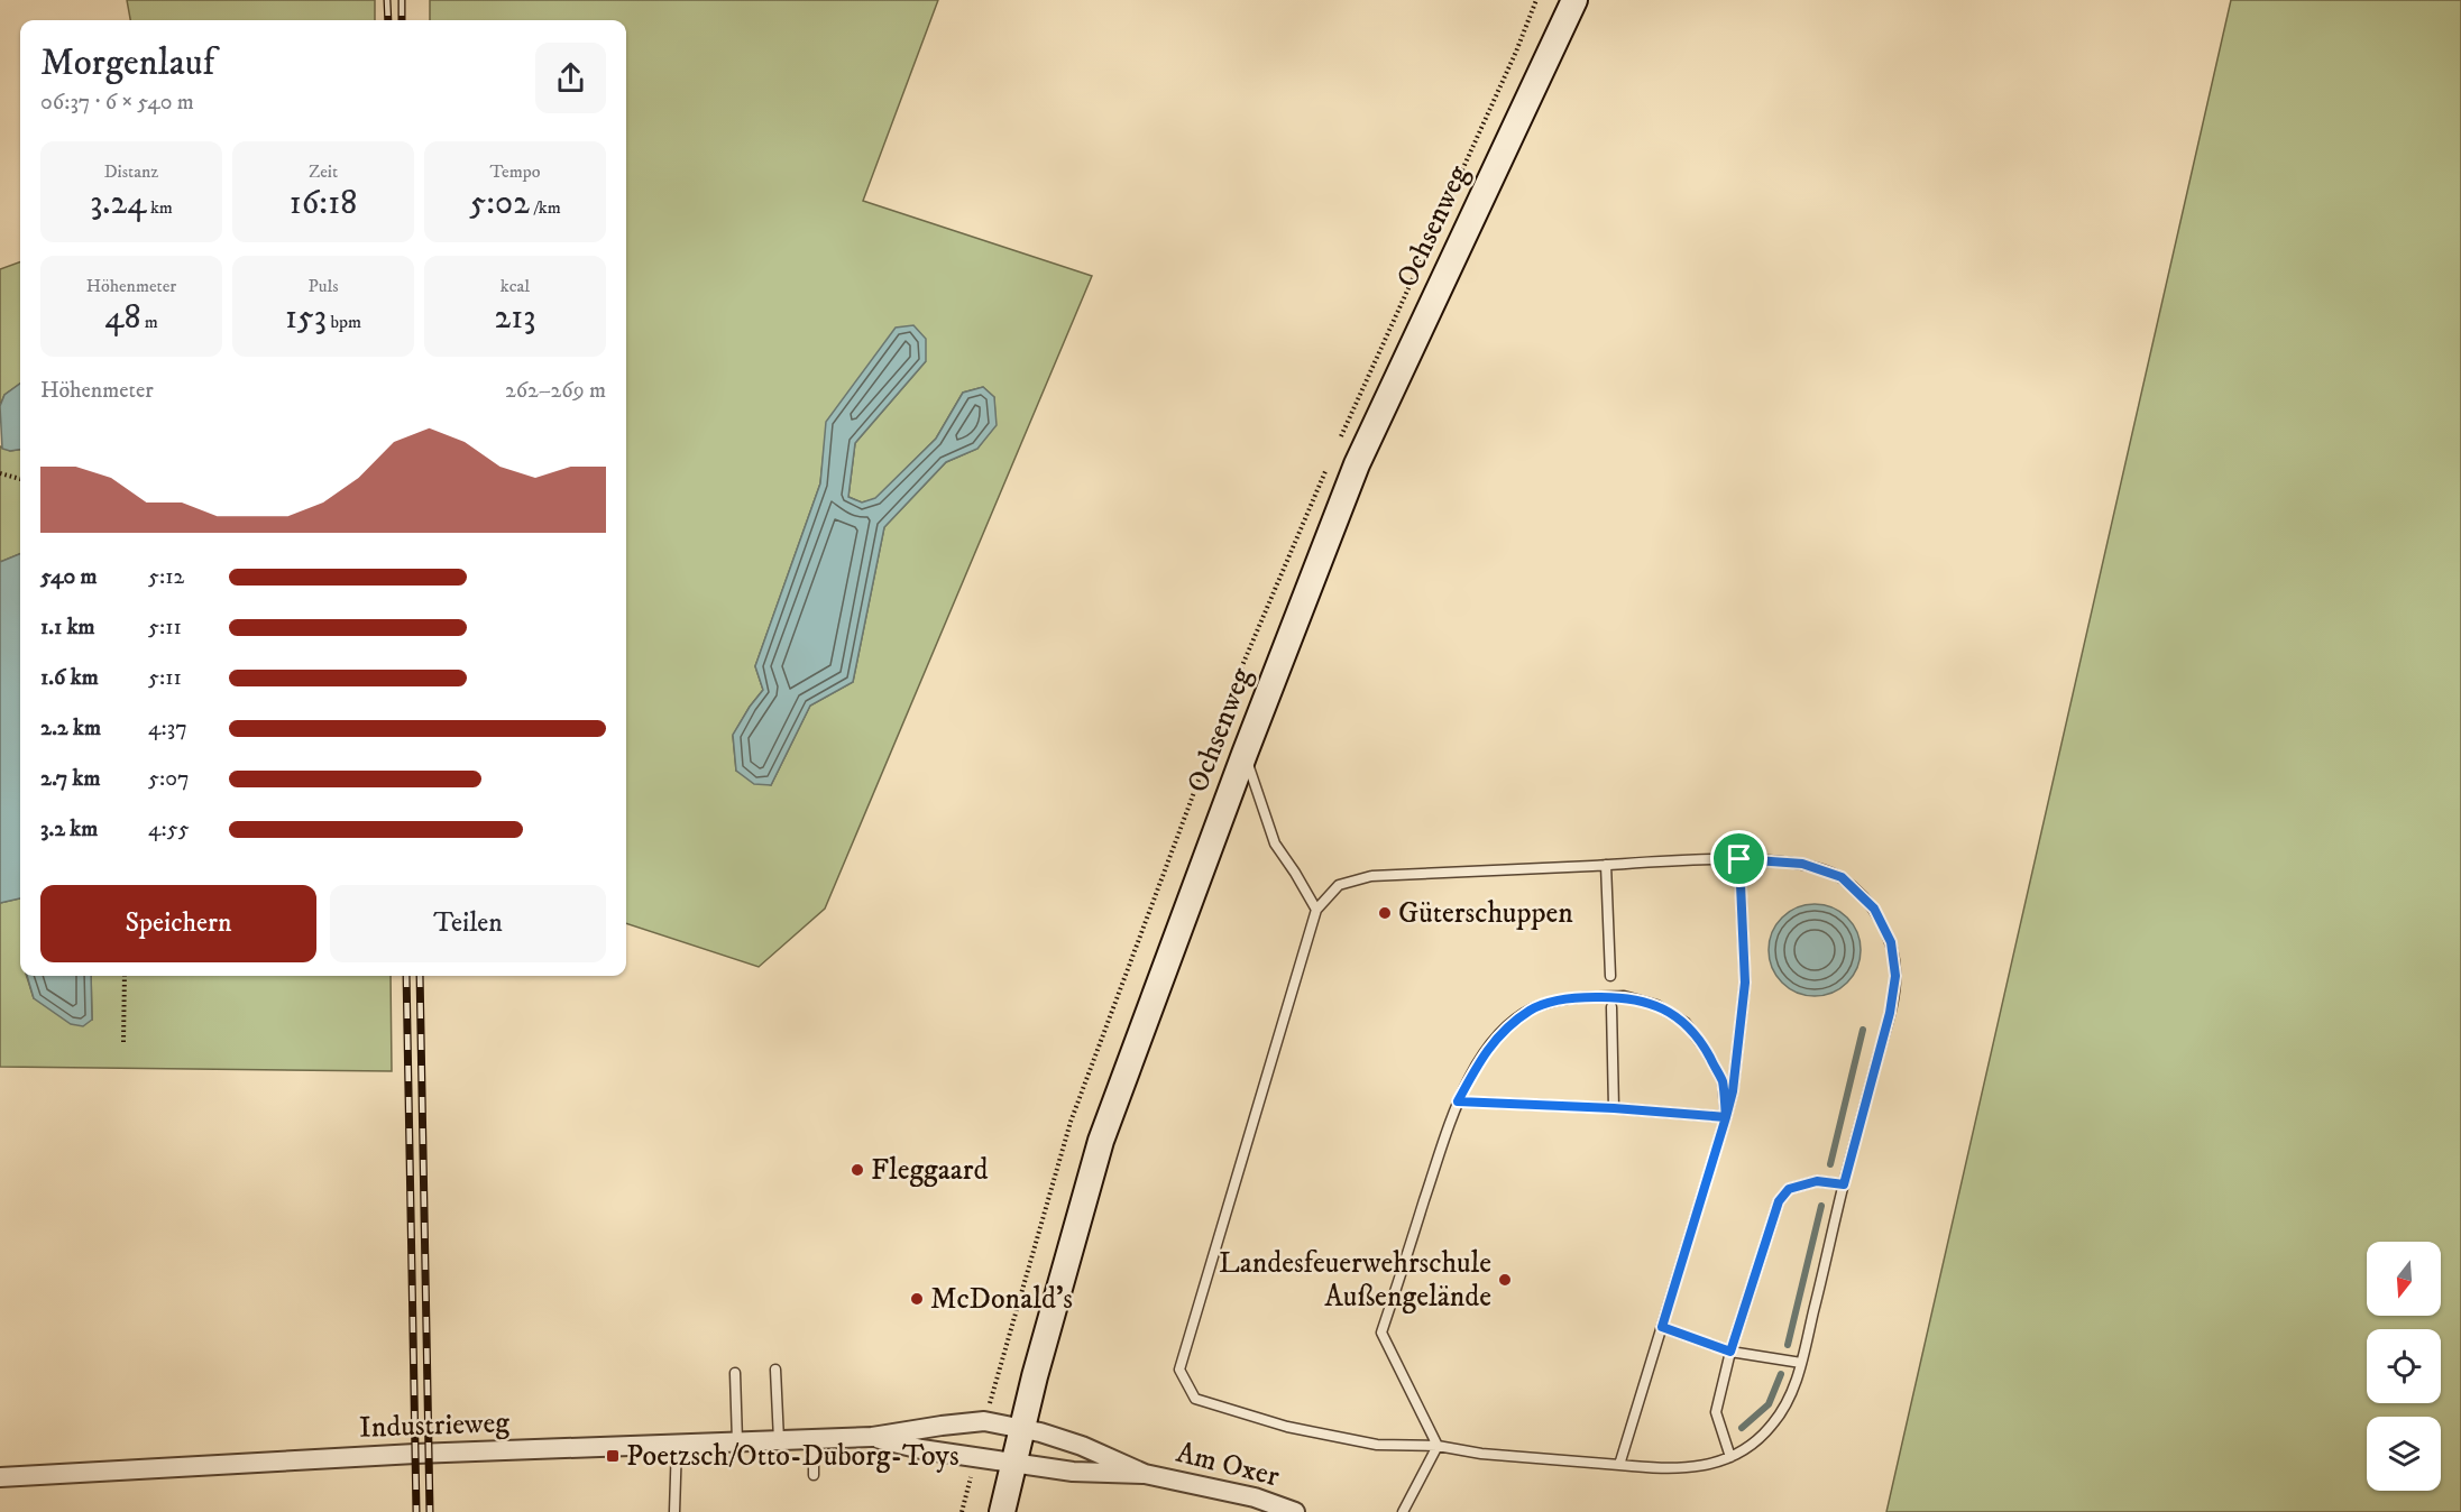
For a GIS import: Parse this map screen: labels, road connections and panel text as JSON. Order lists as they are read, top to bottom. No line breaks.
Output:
{"streets":{"main road":["Ochsenweg"],"street":["Industrieweg","Am Oxer"]},"crossings":[["Ochsenweg","Industrieweg"],["Ochsenweg","Am Oxer"],["Industrieweg","Am Oxer"]],"places":{"other":["Güterschuppen","Fleggaard","Landesfeuerwehrschule Außengelände","McDonald's"],"transit":["Poetzsch/Otto-Duborg-Toys"]},"north":"bottom","page":{"heading":["Morgenlauf","06:37 · 6 × 540 m"],"stats":[["Distanz","3.24 km"],["Zeit","16:18"],["Tempo","5:02 /km"],["Höhenmeter","48 m"],["Puls","153 bpm"],["kcal","213"]],"chart":["Höhenmeter","262–269 m"],"list":[{"name":"540 m","note":"5:12"},{"name":"1.1 km","note":"5:11"},{"name":"1.6 km","note":"5:11"},{"name":"2.2 km","note":"4:37"},{"name":"2.7 km","note":"5:07"},{"name":"3.2 km","note":"4:55"}],"buttons":["Speichern","Teilen"]}}
